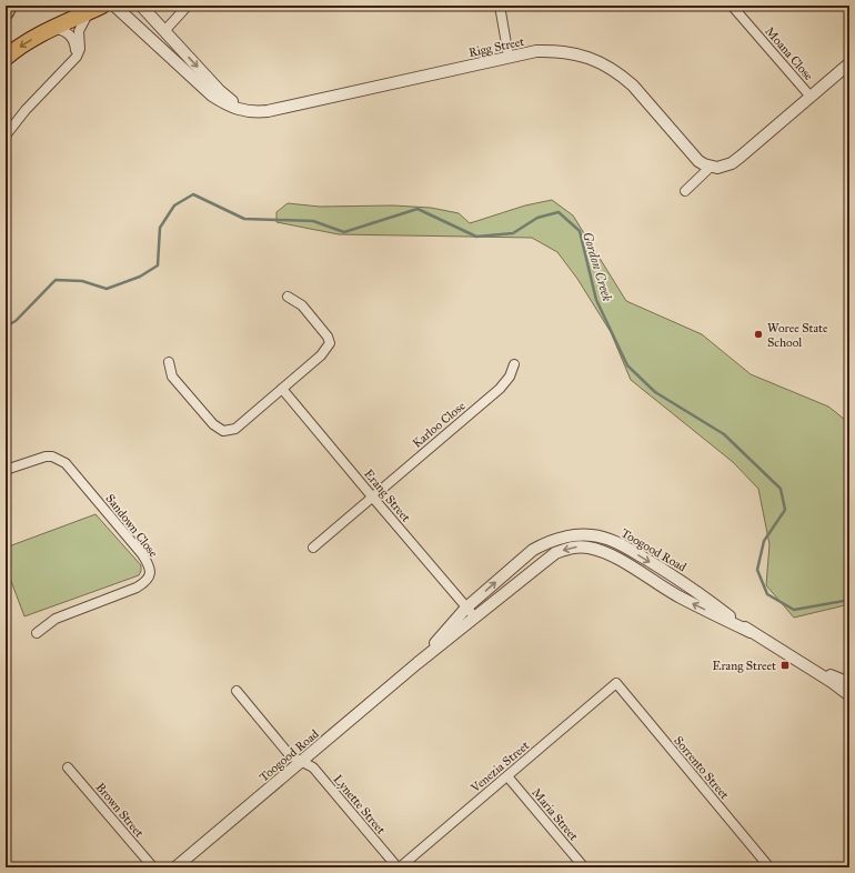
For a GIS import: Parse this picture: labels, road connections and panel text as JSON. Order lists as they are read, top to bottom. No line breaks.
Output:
{"streets":{"street":["Rigg Street","Moana Close","Karloo Close","Erang Street","Sandown Close","Toogood Road","Venezia Street","Sorrento Street","Lynette Street","Brown Street","Maria Street"]},"crossings":[["Karloo Close","Erang Street"],["Erang Street","Toogood Road"],["Toogood Road","Lynette Street"],["Venezia Street","Sorrento Street"],["Venezia Street","Lynette Street"],["Venezia Street","Maria Street"]],"water":["Gordon Creek"],"places":{"other":["Woree State School"],"transit":["Erang Street"]}}
